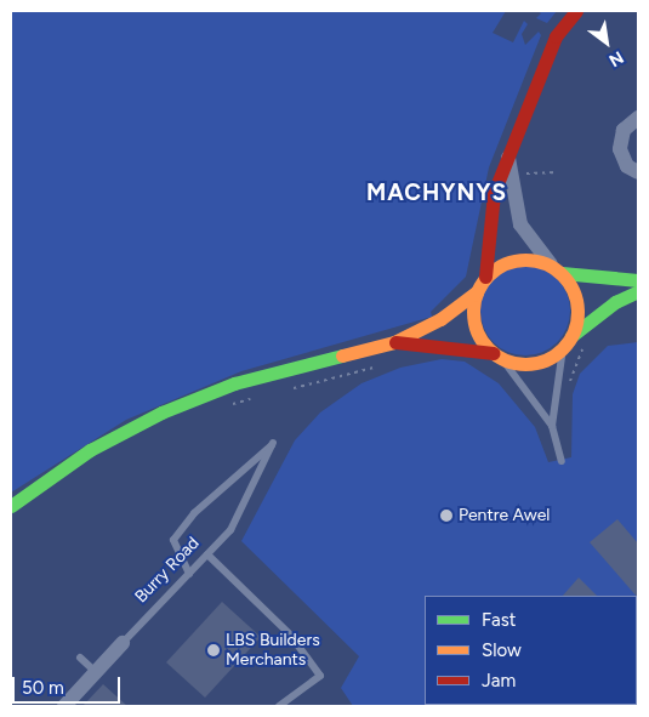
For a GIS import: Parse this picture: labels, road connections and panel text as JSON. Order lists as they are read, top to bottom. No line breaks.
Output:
{"streets":{"street":["Burry Road"]},"districts":["MACHYNYS"],"places":["Pentre Awel","LBS Builders Merchants"],"legend":["Fast","Slow","Jam"],"scale_bar":"50 m","north":"bottom right"}
